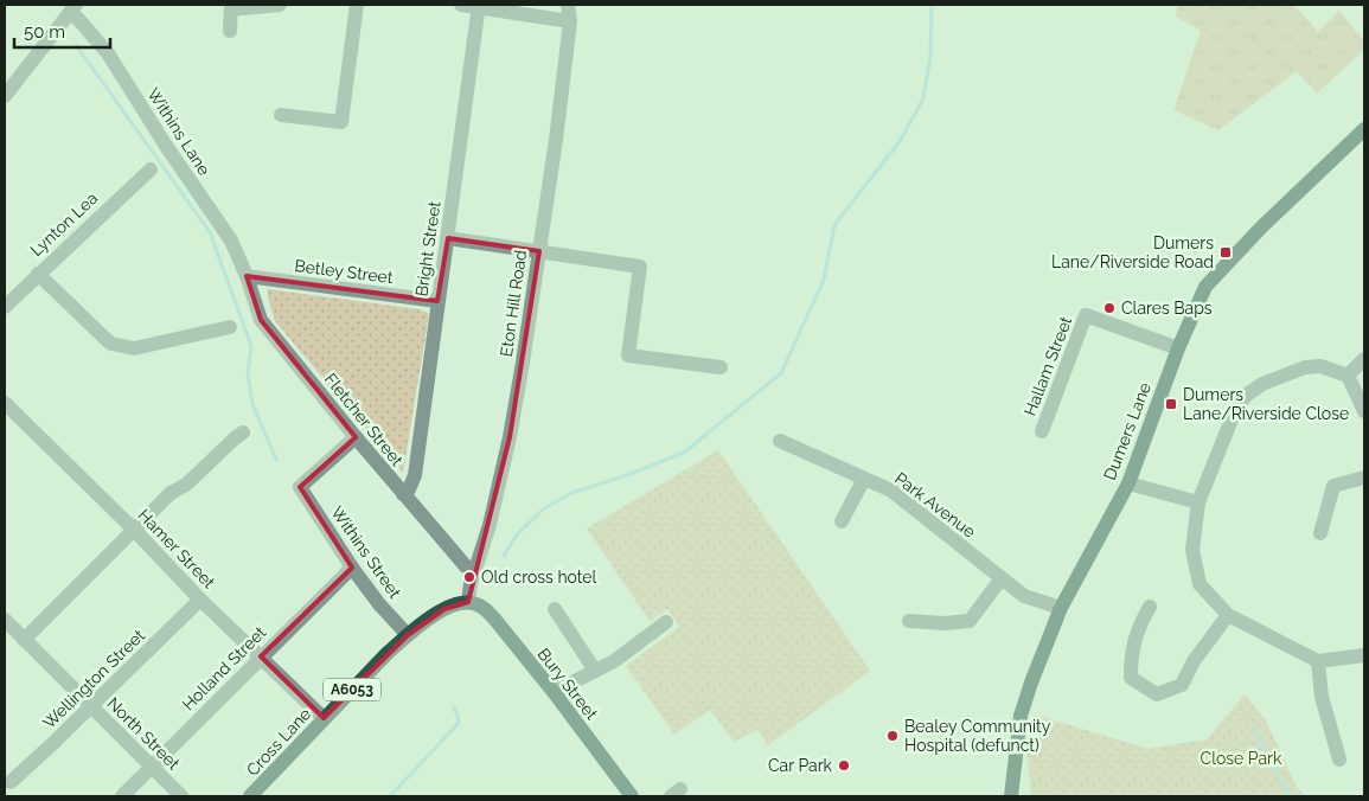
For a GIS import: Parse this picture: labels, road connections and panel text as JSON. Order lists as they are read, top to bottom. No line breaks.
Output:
{"streets":{"main road":["Dumers Lane","Bury Street","A6053","Cross Lane"],"street":["Withins Lane","Lynton Lea","Bright Street","Betley Street","Eton Hill Road","Hallam Street","Fletcher Street","Park Avenue","Hamer Street","Withins Street","Holland Street","Wellington Street","North Street"]},"crossings":[["Withins Lane","Betley Street"],["Withins Lane","Fletcher Street"],["Bright Street","Betley Street"],["Bright Street","Fletcher Street"],["Betley Street","Fletcher Street"],["Eton Hill Road","Fletcher Street"],["Eton Hill Road","Bury Street"],["Eton Hill Road","Cross Lane"],["Hallam Street","Dumers Lane"],["Fletcher Street","Withins Street"],["Dumers Lane","Park Avenue"],["Hamer Street","Holland Street"],["Hamer Street","Wellington Street"],["Hamer Street","Cross Lane"],["Withins Street","Holland Street"],["Withins Street","Cross Lane"],["Holland Street","North Street"],["Wellington Street","North Street"],["Bury Street","Cross Lane"]],"parks":["Close Park"],"places":{"transit":["Dumers Lane/Riverside Road","Dumers Lane/Riverside Close"],"other":["Clares Baps","Old cross hotel","Bealey Community Hospital (defunct)","Car Park"]},"scale_bar":"50 m"}
